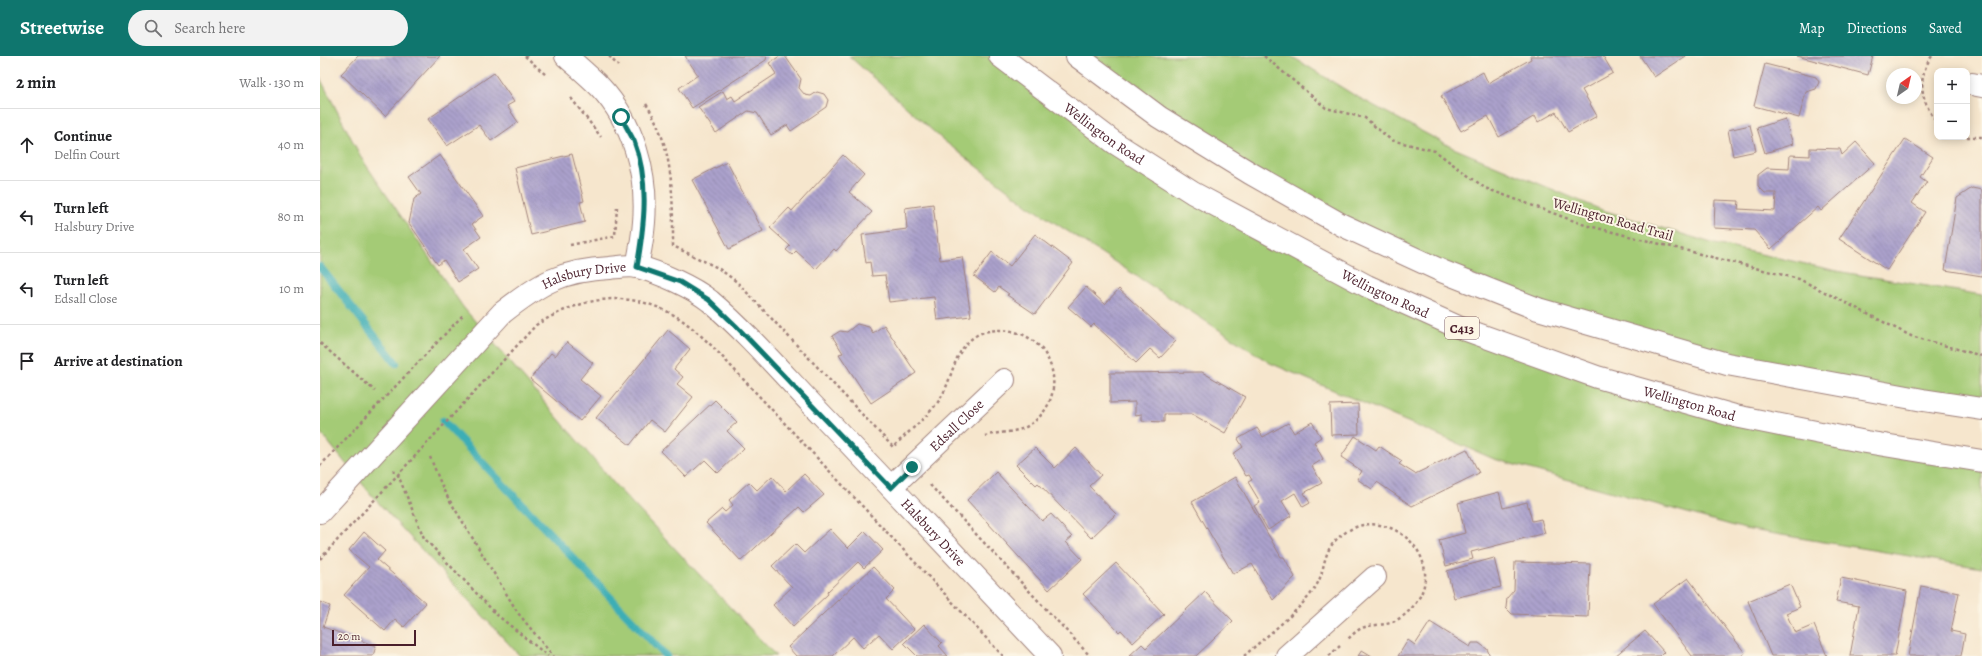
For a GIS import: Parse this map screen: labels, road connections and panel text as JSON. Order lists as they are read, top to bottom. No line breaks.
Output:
{"streets":{"main road":["Wellington Road","Halsbury Drive","C413","Edsall Close"],"path":["Wellington Road Trail"]},"crossings":[["Halsbury Drive","Edsall Close"]],"scale_bar":"20 m","north":"top right","page":{"header":"Streetwise","search":"Search here","nav":["Map","Directions","Saved"],"heading":["2 min","Walk · 130 m"],"map_buttons":["+","−"],"list":[["Continue","Delfin Court","40 m"],["Turn left","Halsbury Drive","80 m"],["Turn left","Edsall Close","10 m"],"Arrive at destination"],"scale":"20 m"}}
